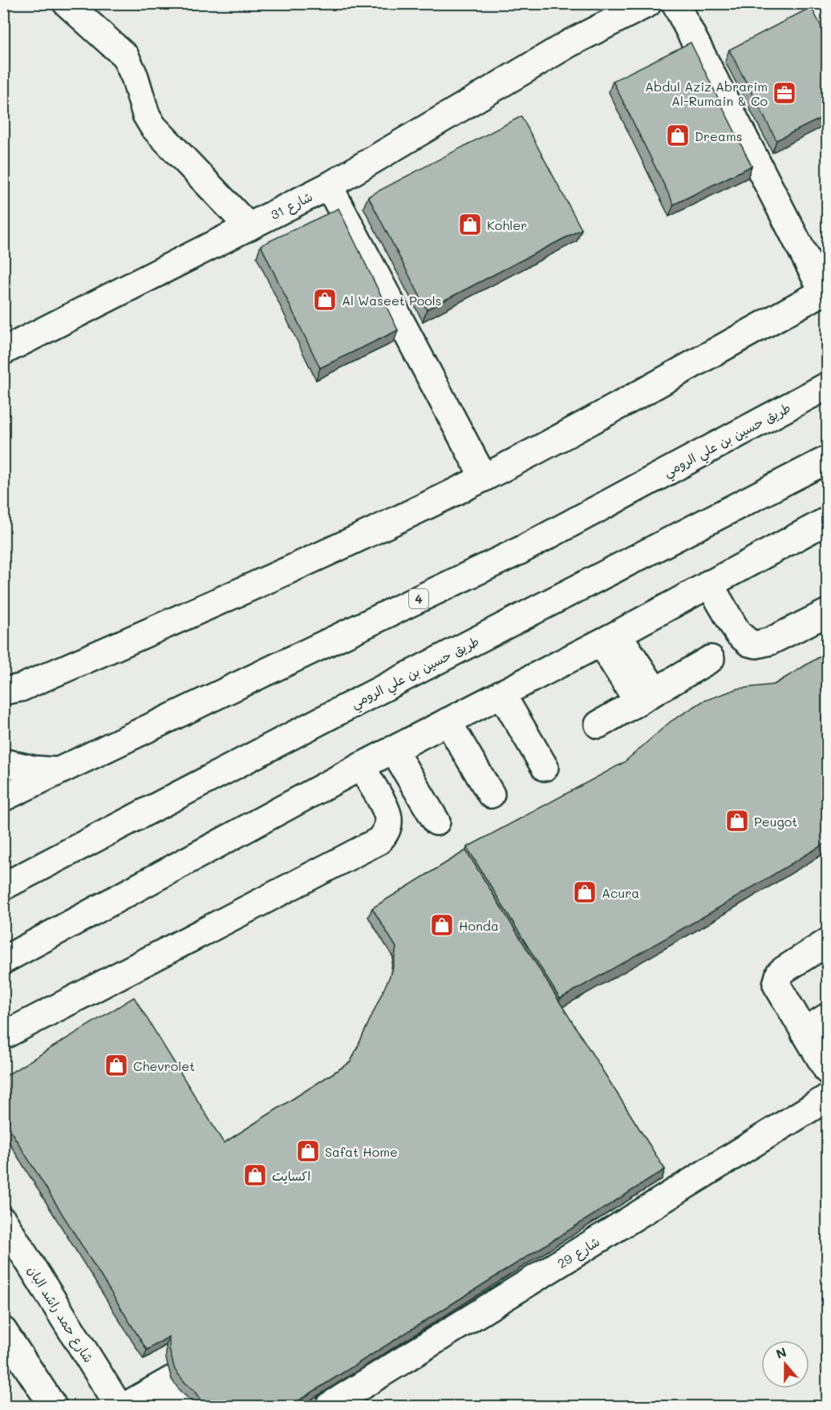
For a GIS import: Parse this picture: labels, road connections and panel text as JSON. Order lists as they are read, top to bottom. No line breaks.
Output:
{"streets":{"main road":["شارع 31","طريق حسين بن علي الرومي","4","شارع 29","شارع حمد راشد البان"]},"places":{"office":["Abdul Aziz Abrarim Al-Rumain & Co"],"shop":["Dreams","Kohler","Al Waseet Pools","Peugot","Acura","Honda","Chevrolet","Safat Home","اكسايت"]},"north":"top"}
